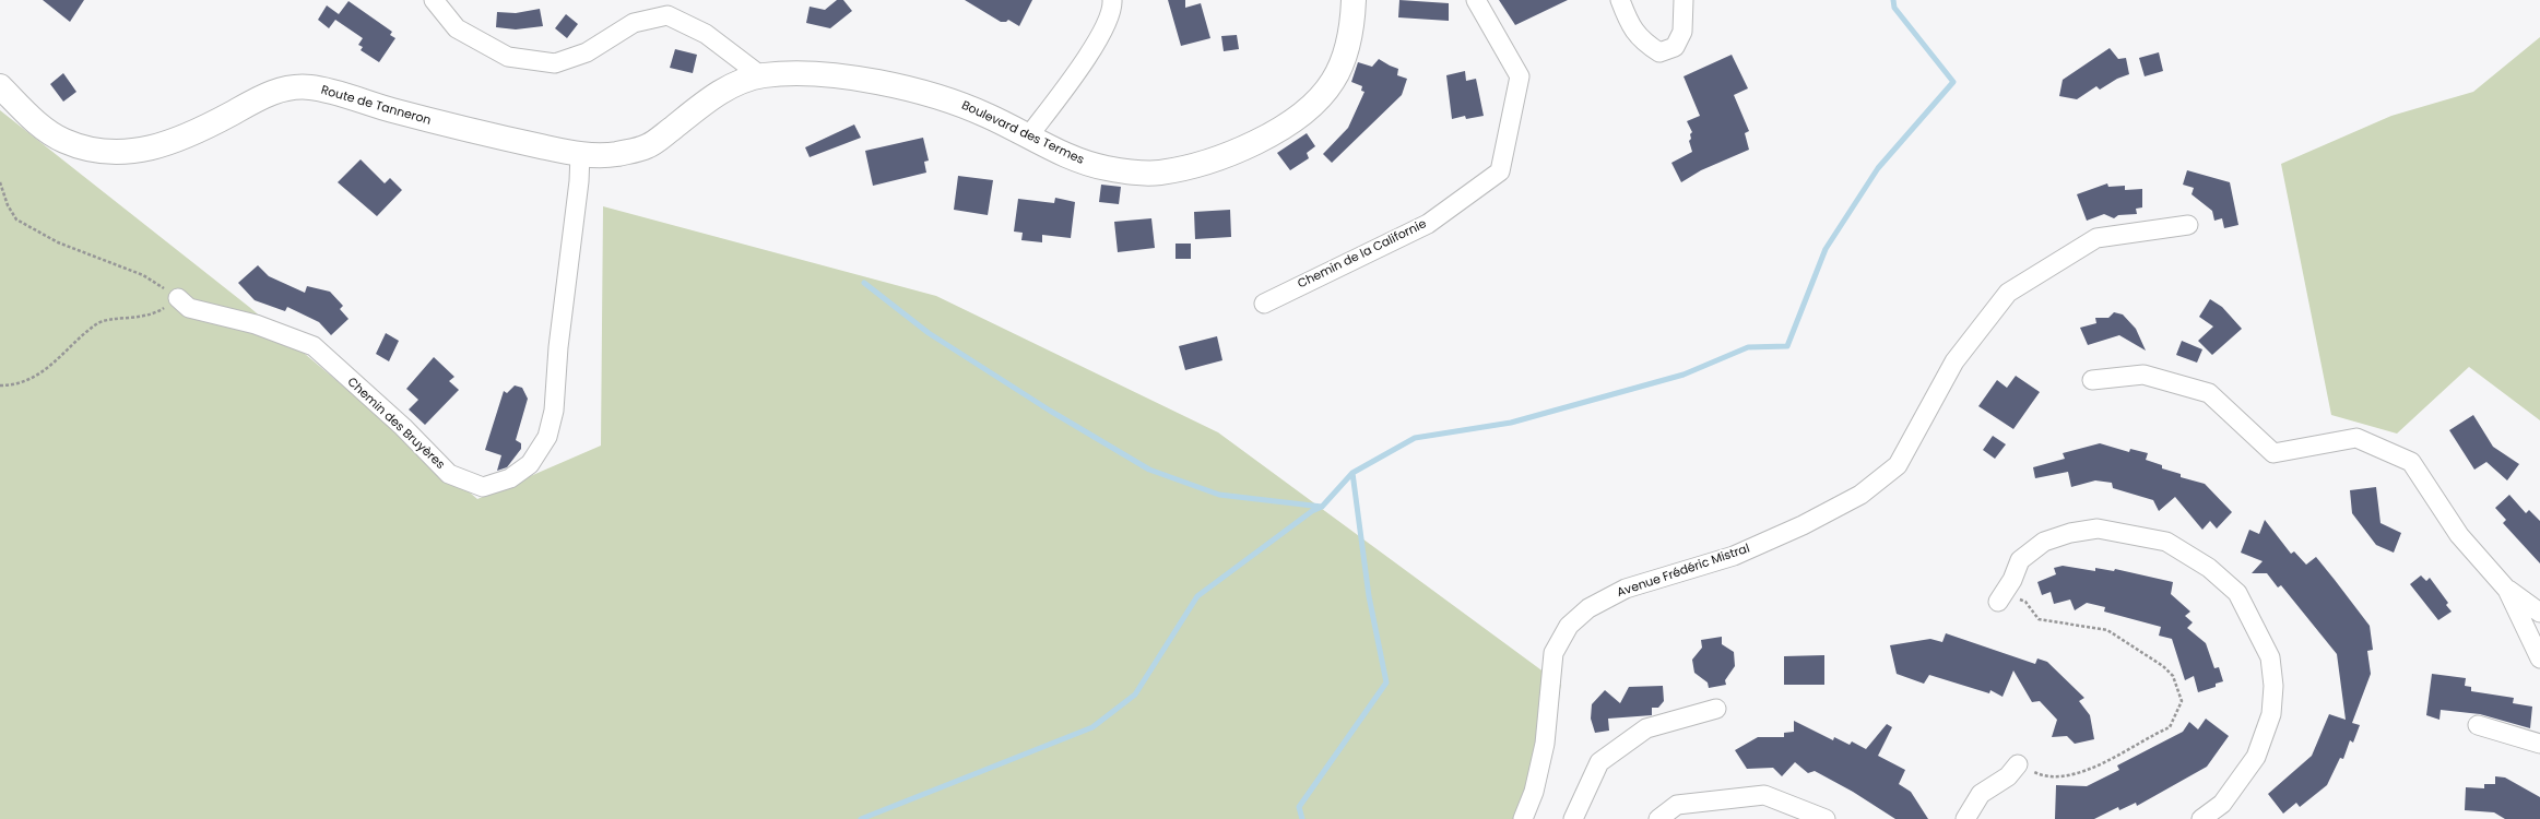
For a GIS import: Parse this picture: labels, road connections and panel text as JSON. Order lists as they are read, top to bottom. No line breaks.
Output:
{"streets":{"street":["Route de Tanneron","Boulevard des Termes","Chemin de la Californie","Chemin des Bruyères","Avenue Frédéric Mistral"]},"crossings":[["Route de Tanneron","Boulevard des Termes"],["Route de Tanneron","Chemin des Bruyères"]]}
